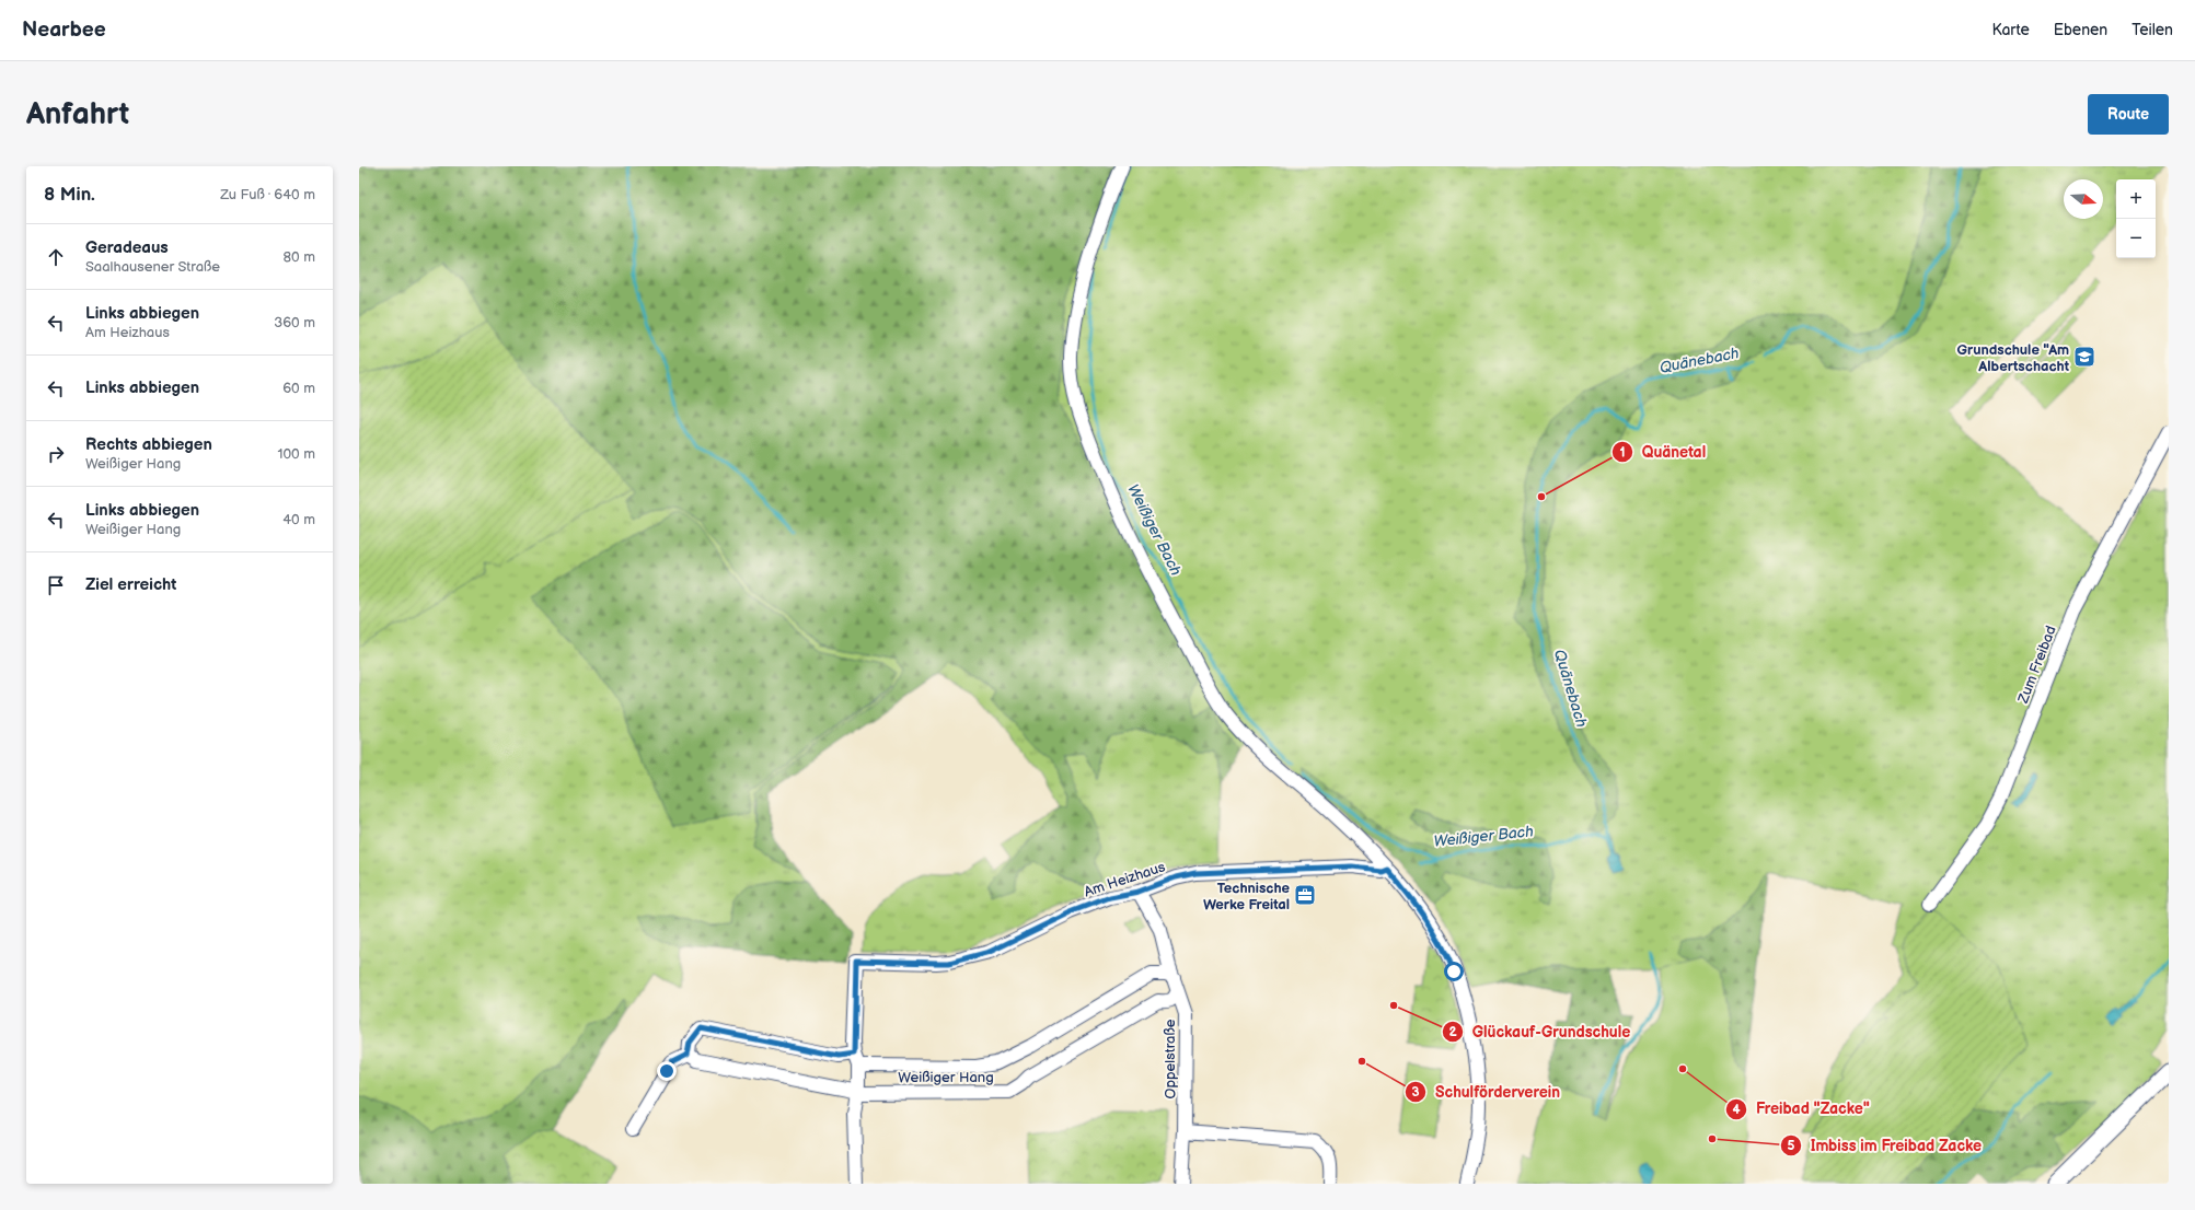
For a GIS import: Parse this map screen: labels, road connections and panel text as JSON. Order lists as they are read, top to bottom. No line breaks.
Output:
{"streets":{"street":["Zum Freibad","Am Heizhaus","Oppelstraße","Weißiger Hang"]},"crossings":[["Am Heizhaus","Oppelstraße"],["Oppelstraße","Weißiger Hang"]],"water":["Quänebach","Weißiger Bach"],"places":{"school or university":["Grundschule \"Am Albertschacht"],"other":["Quänetal","Glückauf-Grundschule","Schulförderverein","Freibad \"Zacke\"","Imbiss im Freibad Zacke"],"office":["Technische Werke Freital"]},"north":"right","page":{"header":"Nearbee","nav":["Karte","Ebenen","Teilen"],"buttons":"Route","title":"Anfahrt","heading":["8 Min.","Zu Fuß · 640 m"],"map_buttons":["+","−"],"list":[["Geradeaus","Saalhausener Straße","80 m"],["Links abbiegen","Am Heizhaus","360 m"],["Links abbiegen","60 m"],["Rechts abbiegen","Weißiger Hang","100 m"],["Links abbiegen","Weißiger Hang","40 m"],"Ziel erreicht"]}}
